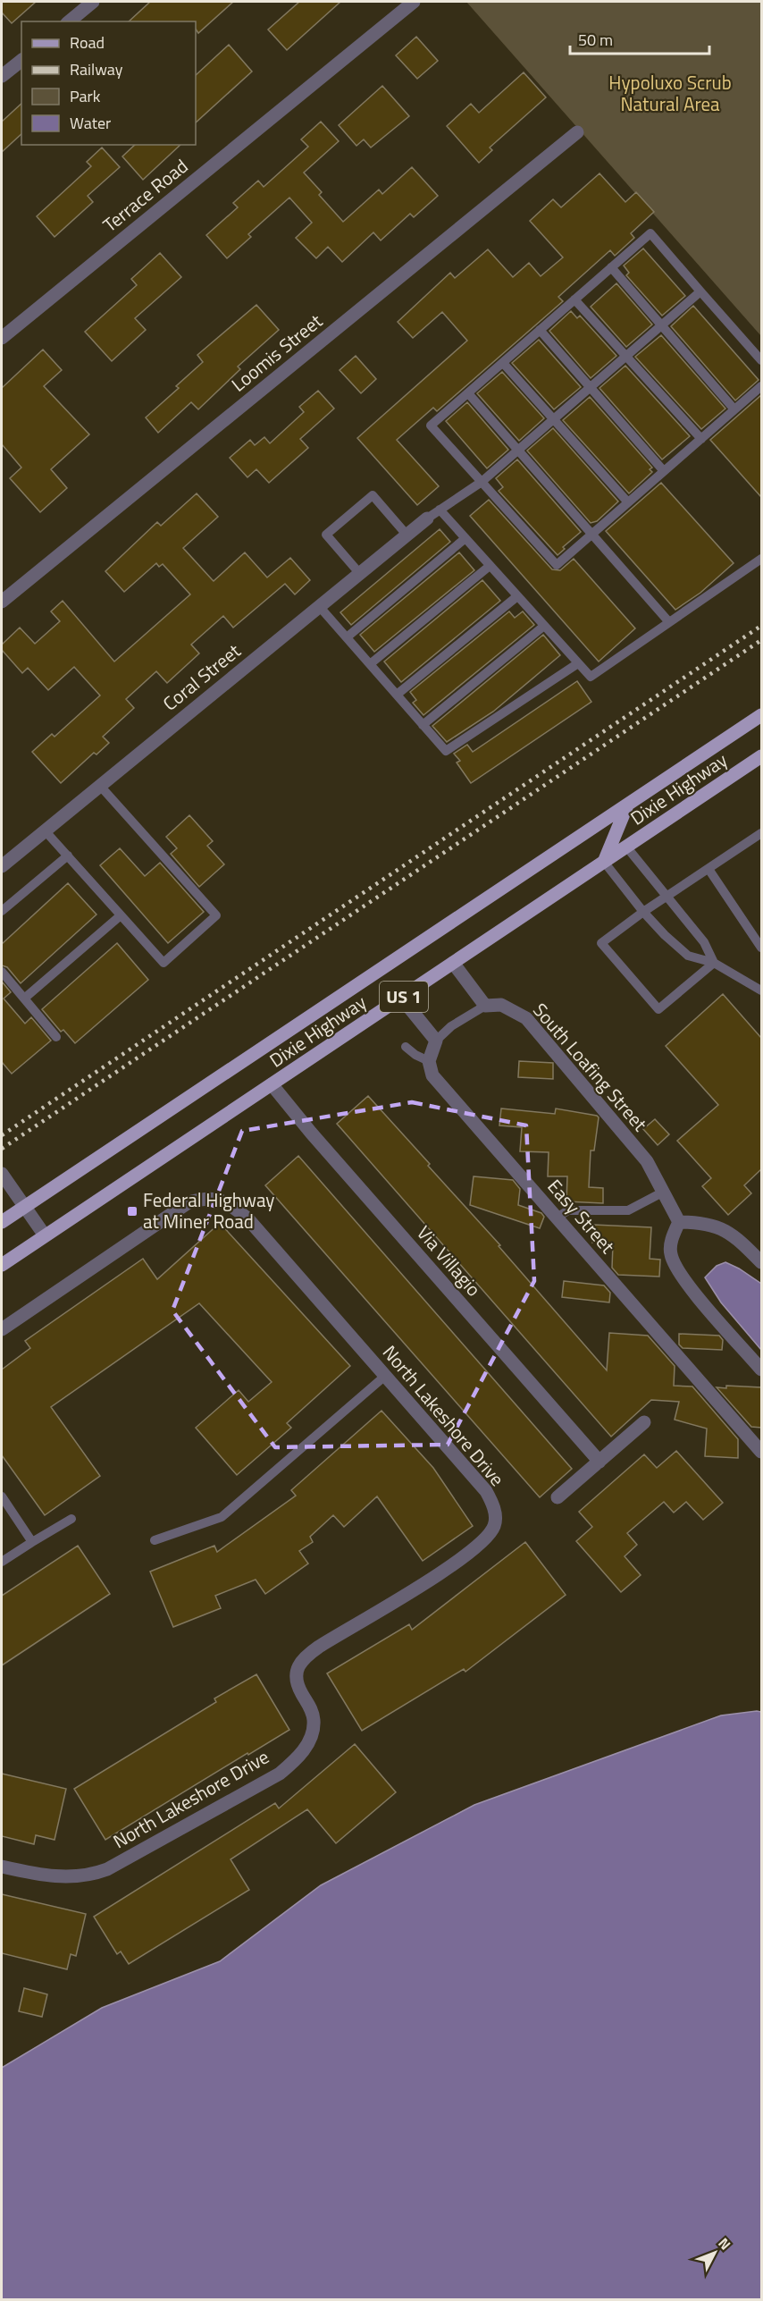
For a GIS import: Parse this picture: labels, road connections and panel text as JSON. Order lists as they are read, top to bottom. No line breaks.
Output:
{"streets":{"main road":["Dixie Highway","US 1"],"street":["Terrace Road","Loomis Street","Coral Street","South Loafing Street","Easy Street","Via Villagio","North Lakeshore Drive"]},"crossings":[["Dixie Highway","Via Villagio"]],"parks":["Hypoluxo Scrub Natural Area"],"places":{"transit":["Federal Highway at Miner Road"]},"legend":["Road","Railway","Park","Water"],"scale_bar":"50 m","north":"top right"}
